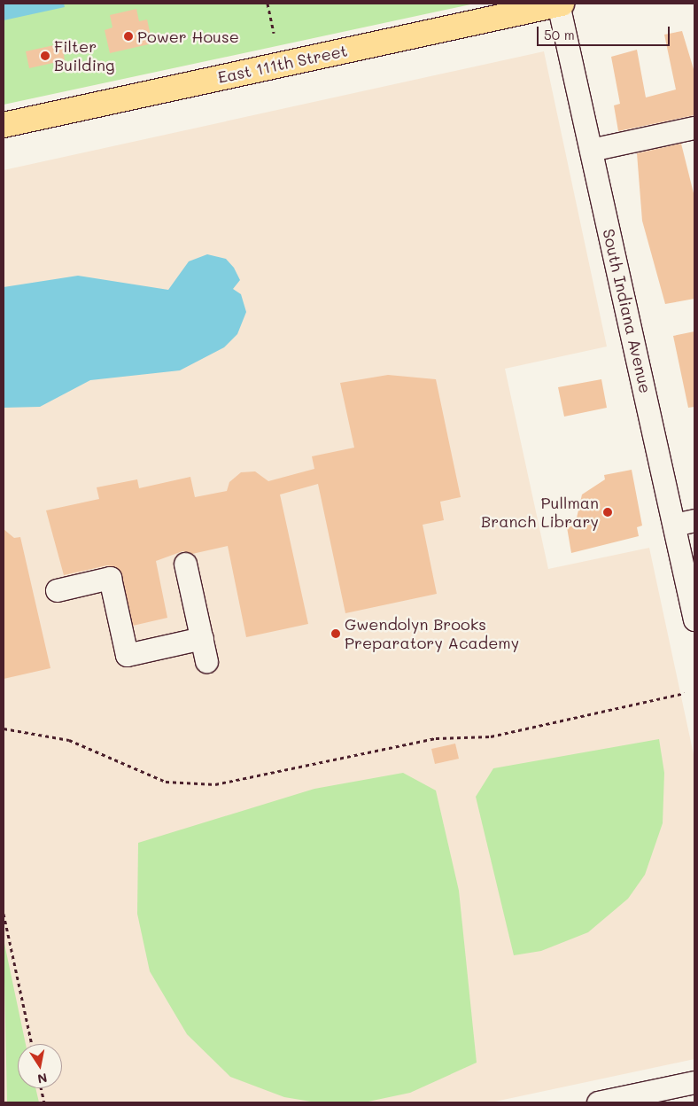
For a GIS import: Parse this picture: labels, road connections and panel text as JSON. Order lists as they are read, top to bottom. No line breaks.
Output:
{"streets":{"main road":["East 111th Street"],"street":["South Indiana Avenue"]},"crossings":[["East 111th Street","South Indiana Avenue"]],"places":["Power House","Filter Building","Pullman Branch Library","Gwendolyn Brooks Preparatory Academy"],"scale_bar":"50 m","north":"bottom"}
